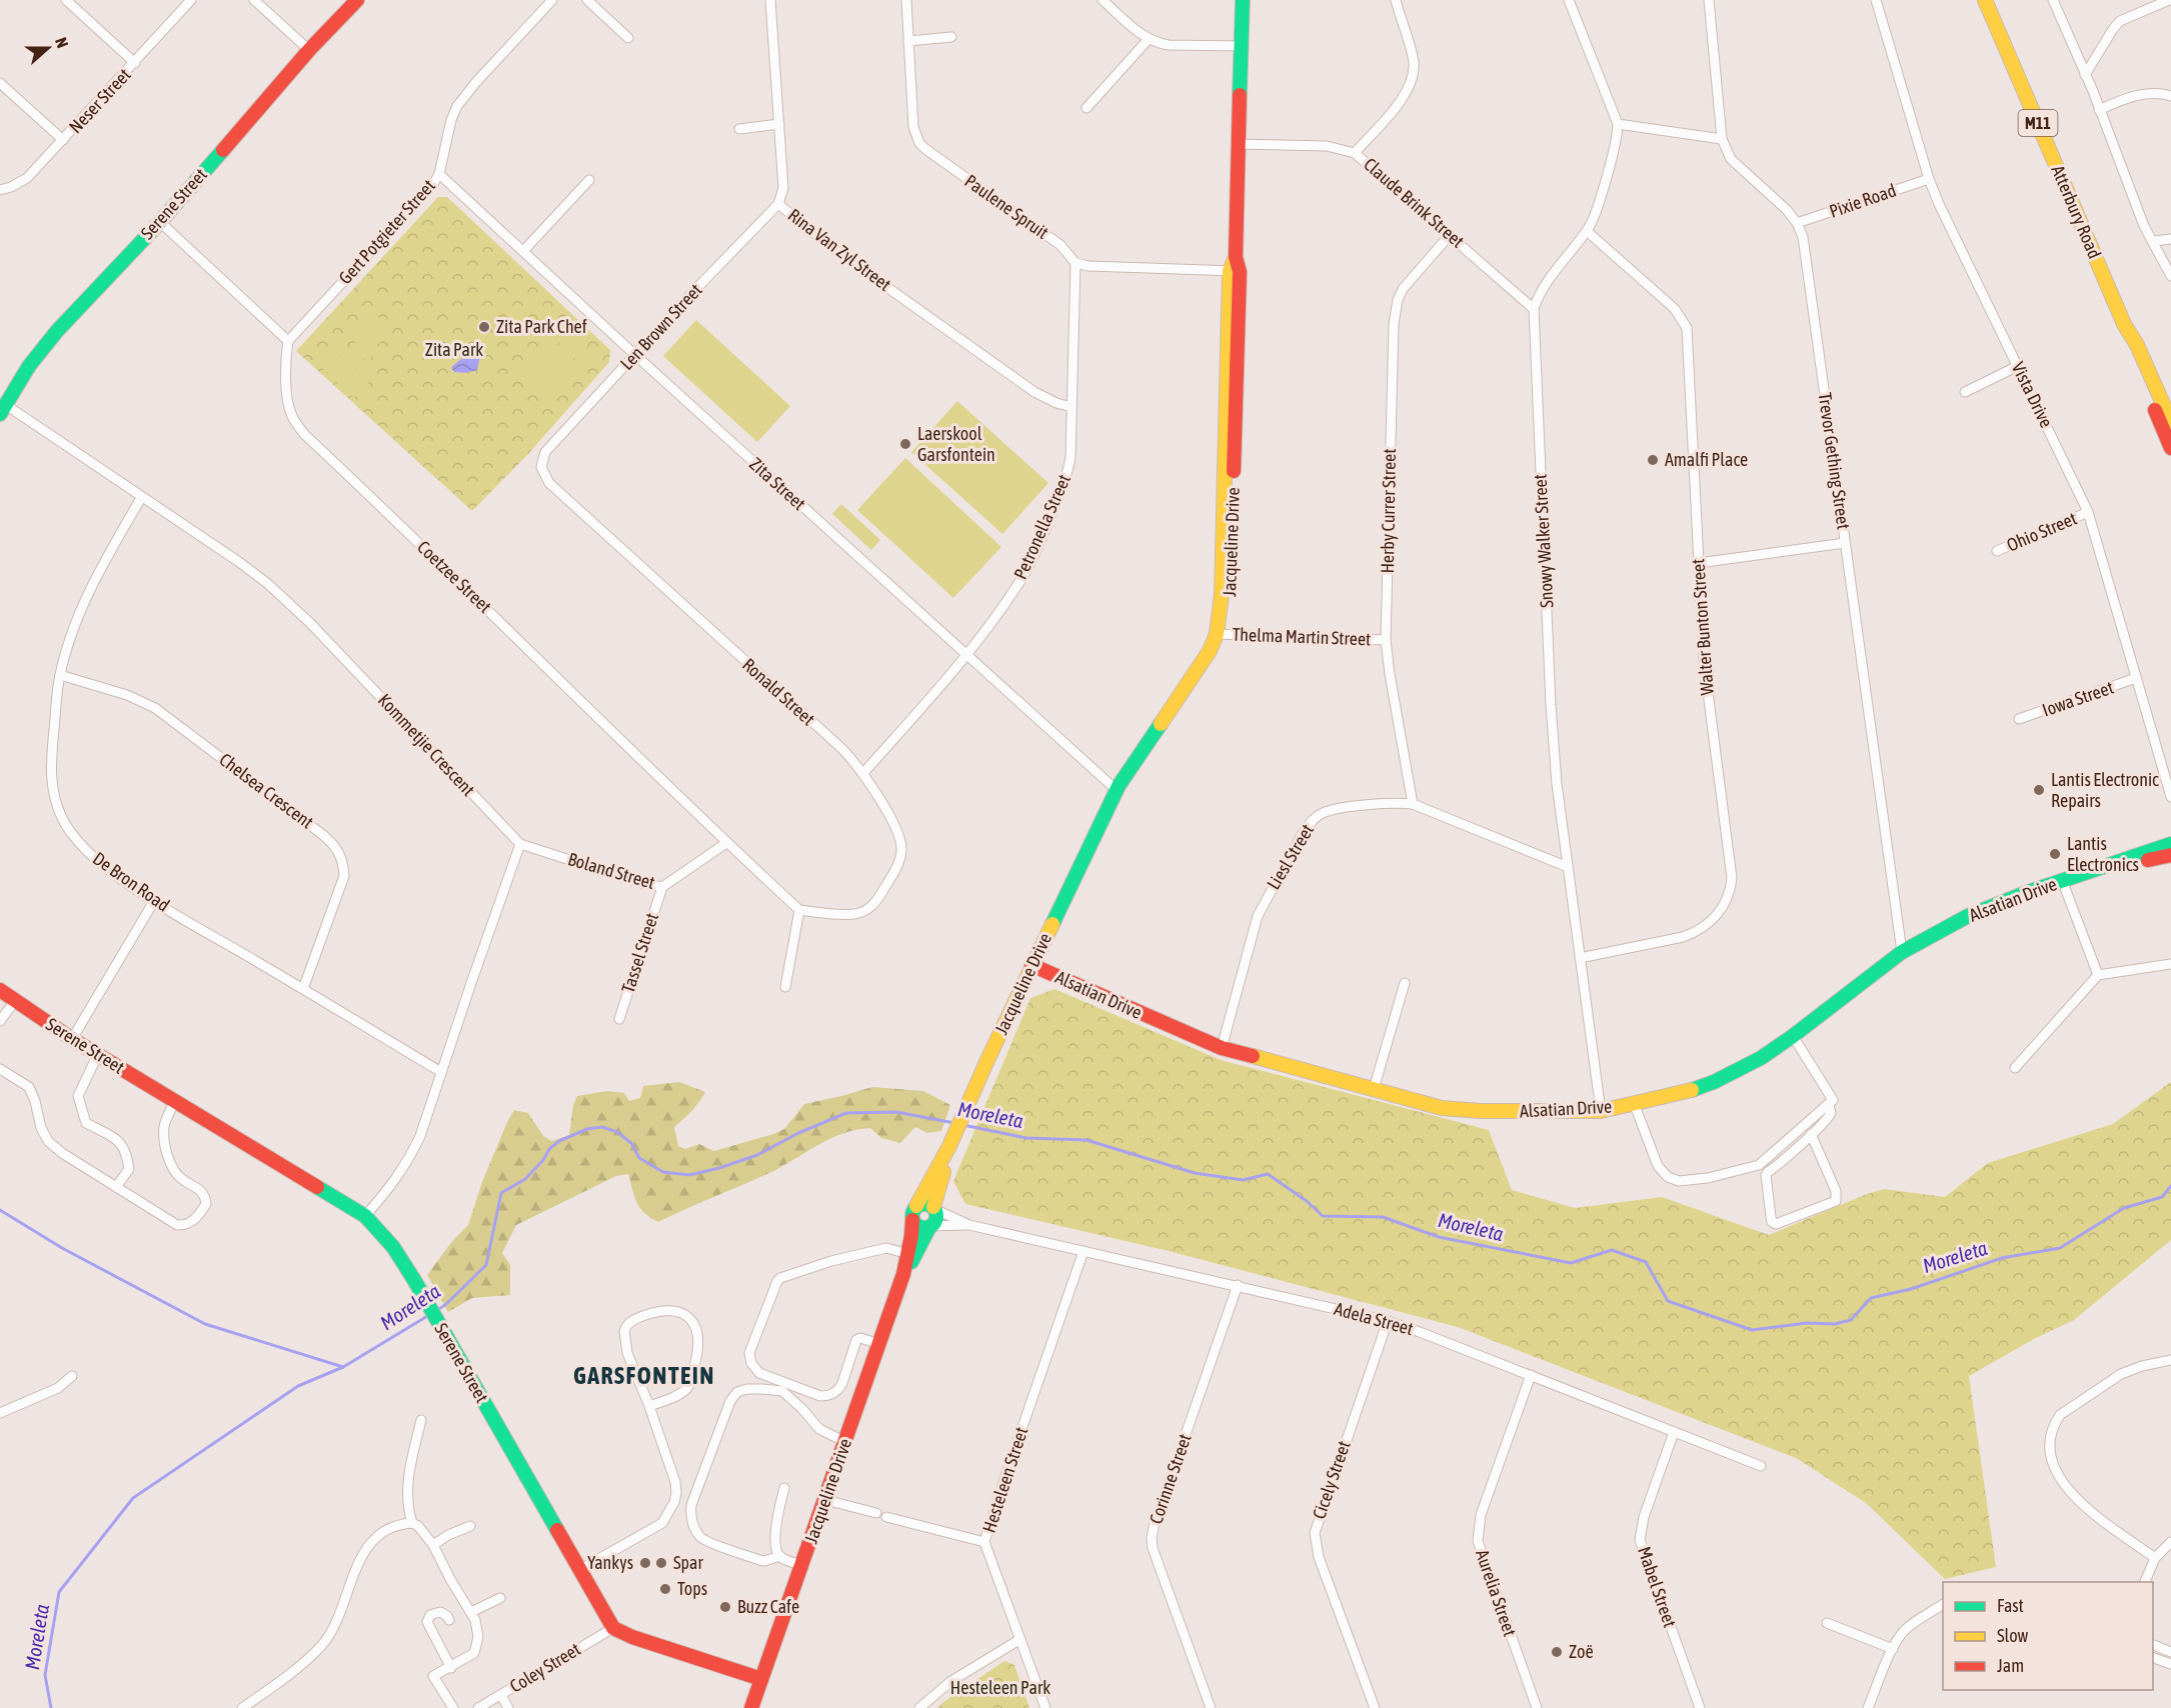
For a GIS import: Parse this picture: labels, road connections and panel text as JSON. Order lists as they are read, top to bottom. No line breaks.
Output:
{"streets":{"street":["Neser Street","M11","Pixie Road","Claude Brink Street","Serene Street","Paulene Spruit","Atterbury Road","Gert Potgieter Street","Rina Van Zyl Street","Len Brown Street","Vista Drive","Trevor Gething Street","Zita Street","Herby Currer Street","Petronella Street","Ohio Street","Snowy Walker Street","Jacqueline Drive","Coetzee Street","Walter Bunton Street","Thelma Martin Street","Ronald Street","Iowa Street","Kommetjie Crescent","Chelsea Crescent","Liesl Street","Boland Street","De Bron Road","Alsatian Drive","Tassel Street","Adela Street","Corinne Street","Hesteleen Street","Cicely Street","Mabel Street","Aurelia Street","Coley Street"]},"crossings":[["Pixie Road","Vista Drive"],["Pixie Road","Trevor Gething Street"],["Claude Brink Street","Herby Currer Street"],["Claude Brink Street","Snowy Walker Street"],["Claude Brink Street","Jacqueline Drive"],["Serene Street","Kommetjie Crescent"],["Serene Street","Coley Street"],["Paulene Spruit","Petronella Street"],["Gert Potgieter Street","Zita Street"],["Gert Potgieter Street","Coetzee Street"],["Rina Van Zyl Street","Len Brown Street"],["Rina Van Zyl Street","Petronella Street"],["Len Brown Street","Zita Street"],["Len Brown Street","Ronald Street"],["Vista Drive","Ohio Street"],["Vista Drive","Iowa Street"],["Trevor Gething Street","Alsatian Drive"],["Zita Street","Petronella Street"],["Zita Street","Jacqueline Drive"],["Herby Currer Street","Thelma Martin Street"],["Herby Currer Street","Liesl Street"],["Petronella Street","Ronald Street"],["Snowy Walker Street","Walter Bunton Street"],["Snowy Walker Street","Liesl Street"],["Snowy Walker Street","Alsatian Drive"],["Jacqueline Drive","Thelma Martin Street"],["Jacqueline Drive","Alsatian Drive"],["Jacqueline Drive","Adela Street"],["Coetzee Street","Ronald Street"],["Coetzee Street","Boland Street"],["Kommetjie Crescent","Boland Street"],["Kommetjie Crescent","De Bron Road"],["Chelsea Crescent","De Bron Road"],["Liesl Street","Alsatian Drive"],["Boland Street","Tassel Street"],["Adela Street","Corinne Street"],["Adela Street","Hesteleen Street"],["Adela Street","Cicely Street"],["Adela Street","Mabel Street"],["Adela Street","Aurelia Street"]],"districts":["GARSFONTEIN"],"water":["Moreleta"],"parks":["Zita Park","Hesteleen Park"],"places":["Zita Park Chef","Laerskool Garsfontein","Amalfi Place","Lantis Electronic Repairs","Lantis Electronics","Yankys","Spar","Tops","Buzz Cafe","Zoë"],"legend":["Fast","Slow","Jam"],"north":"right"}
